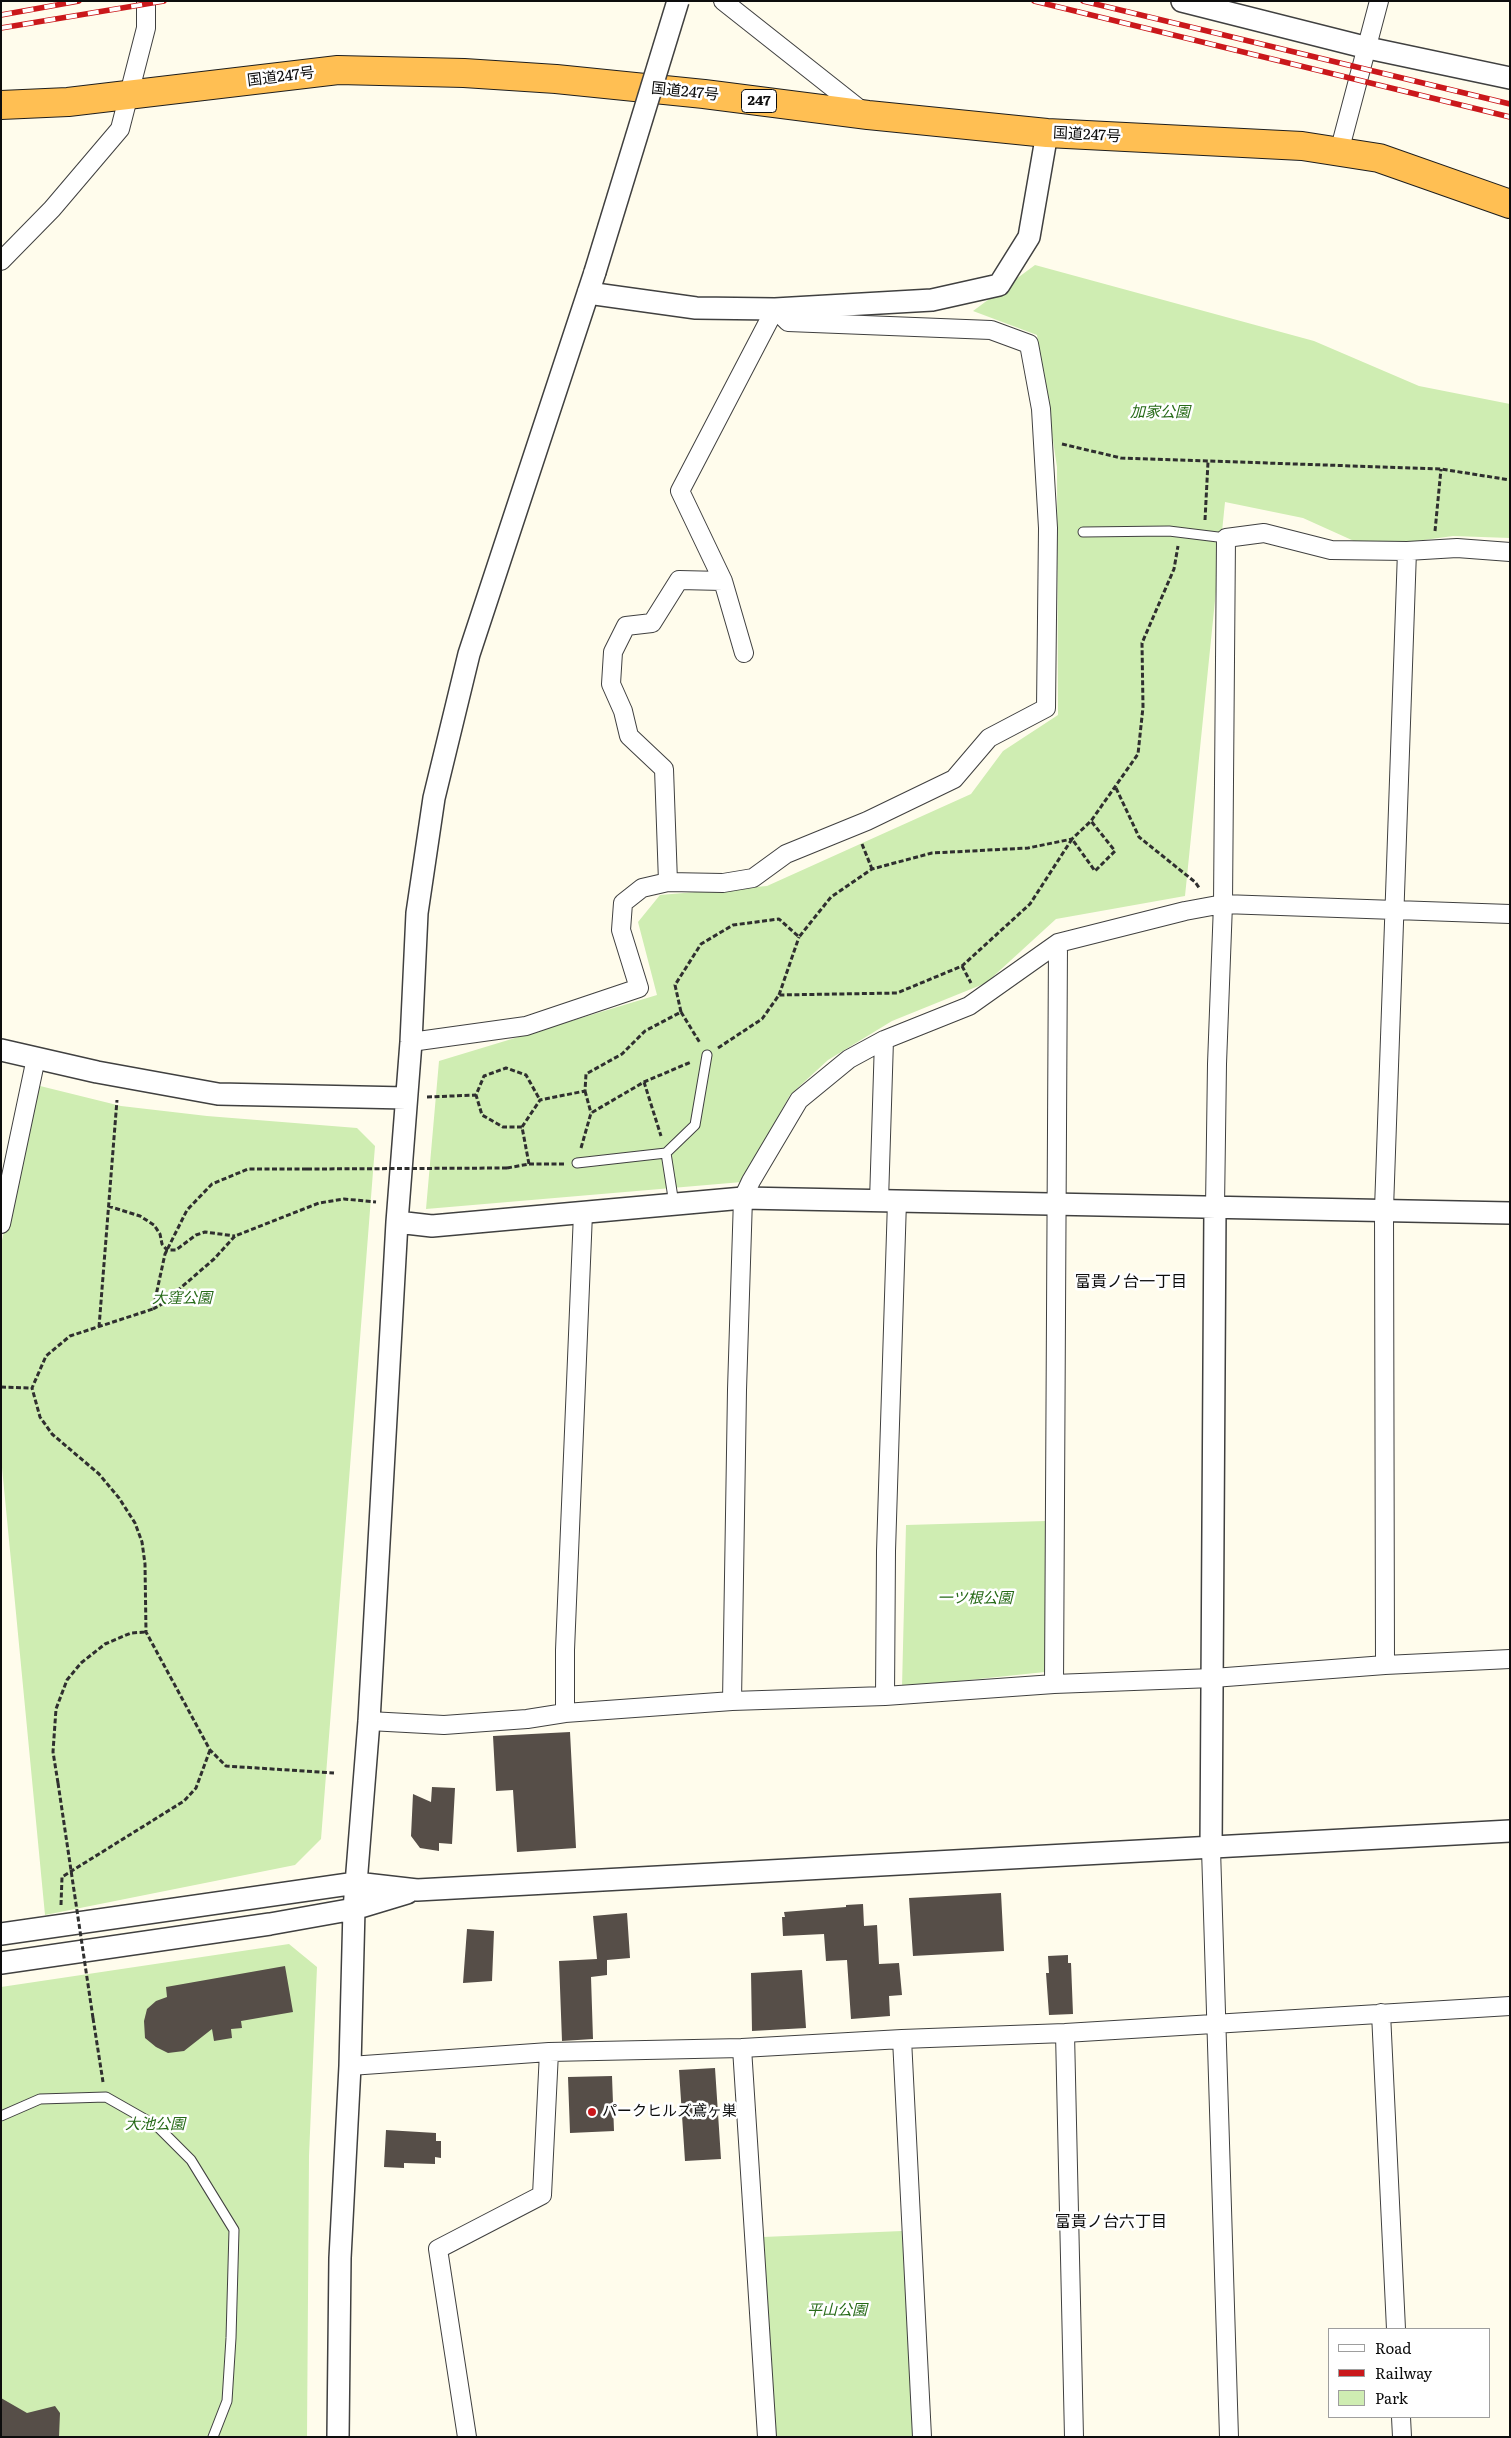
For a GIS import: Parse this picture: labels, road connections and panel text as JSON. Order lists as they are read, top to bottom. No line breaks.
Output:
{"streets":{"highway":["国道247号","247"]},"districts":["富貴ノ台一丁目","富貴ノ台六丁目"],"parks":["加家公園","大窪公園","一ツ根公園","大池公園","平山公園"],"places":["パークヒルズ鳶ヶ巣"],"legend":["Road","Railway","Park"]}
